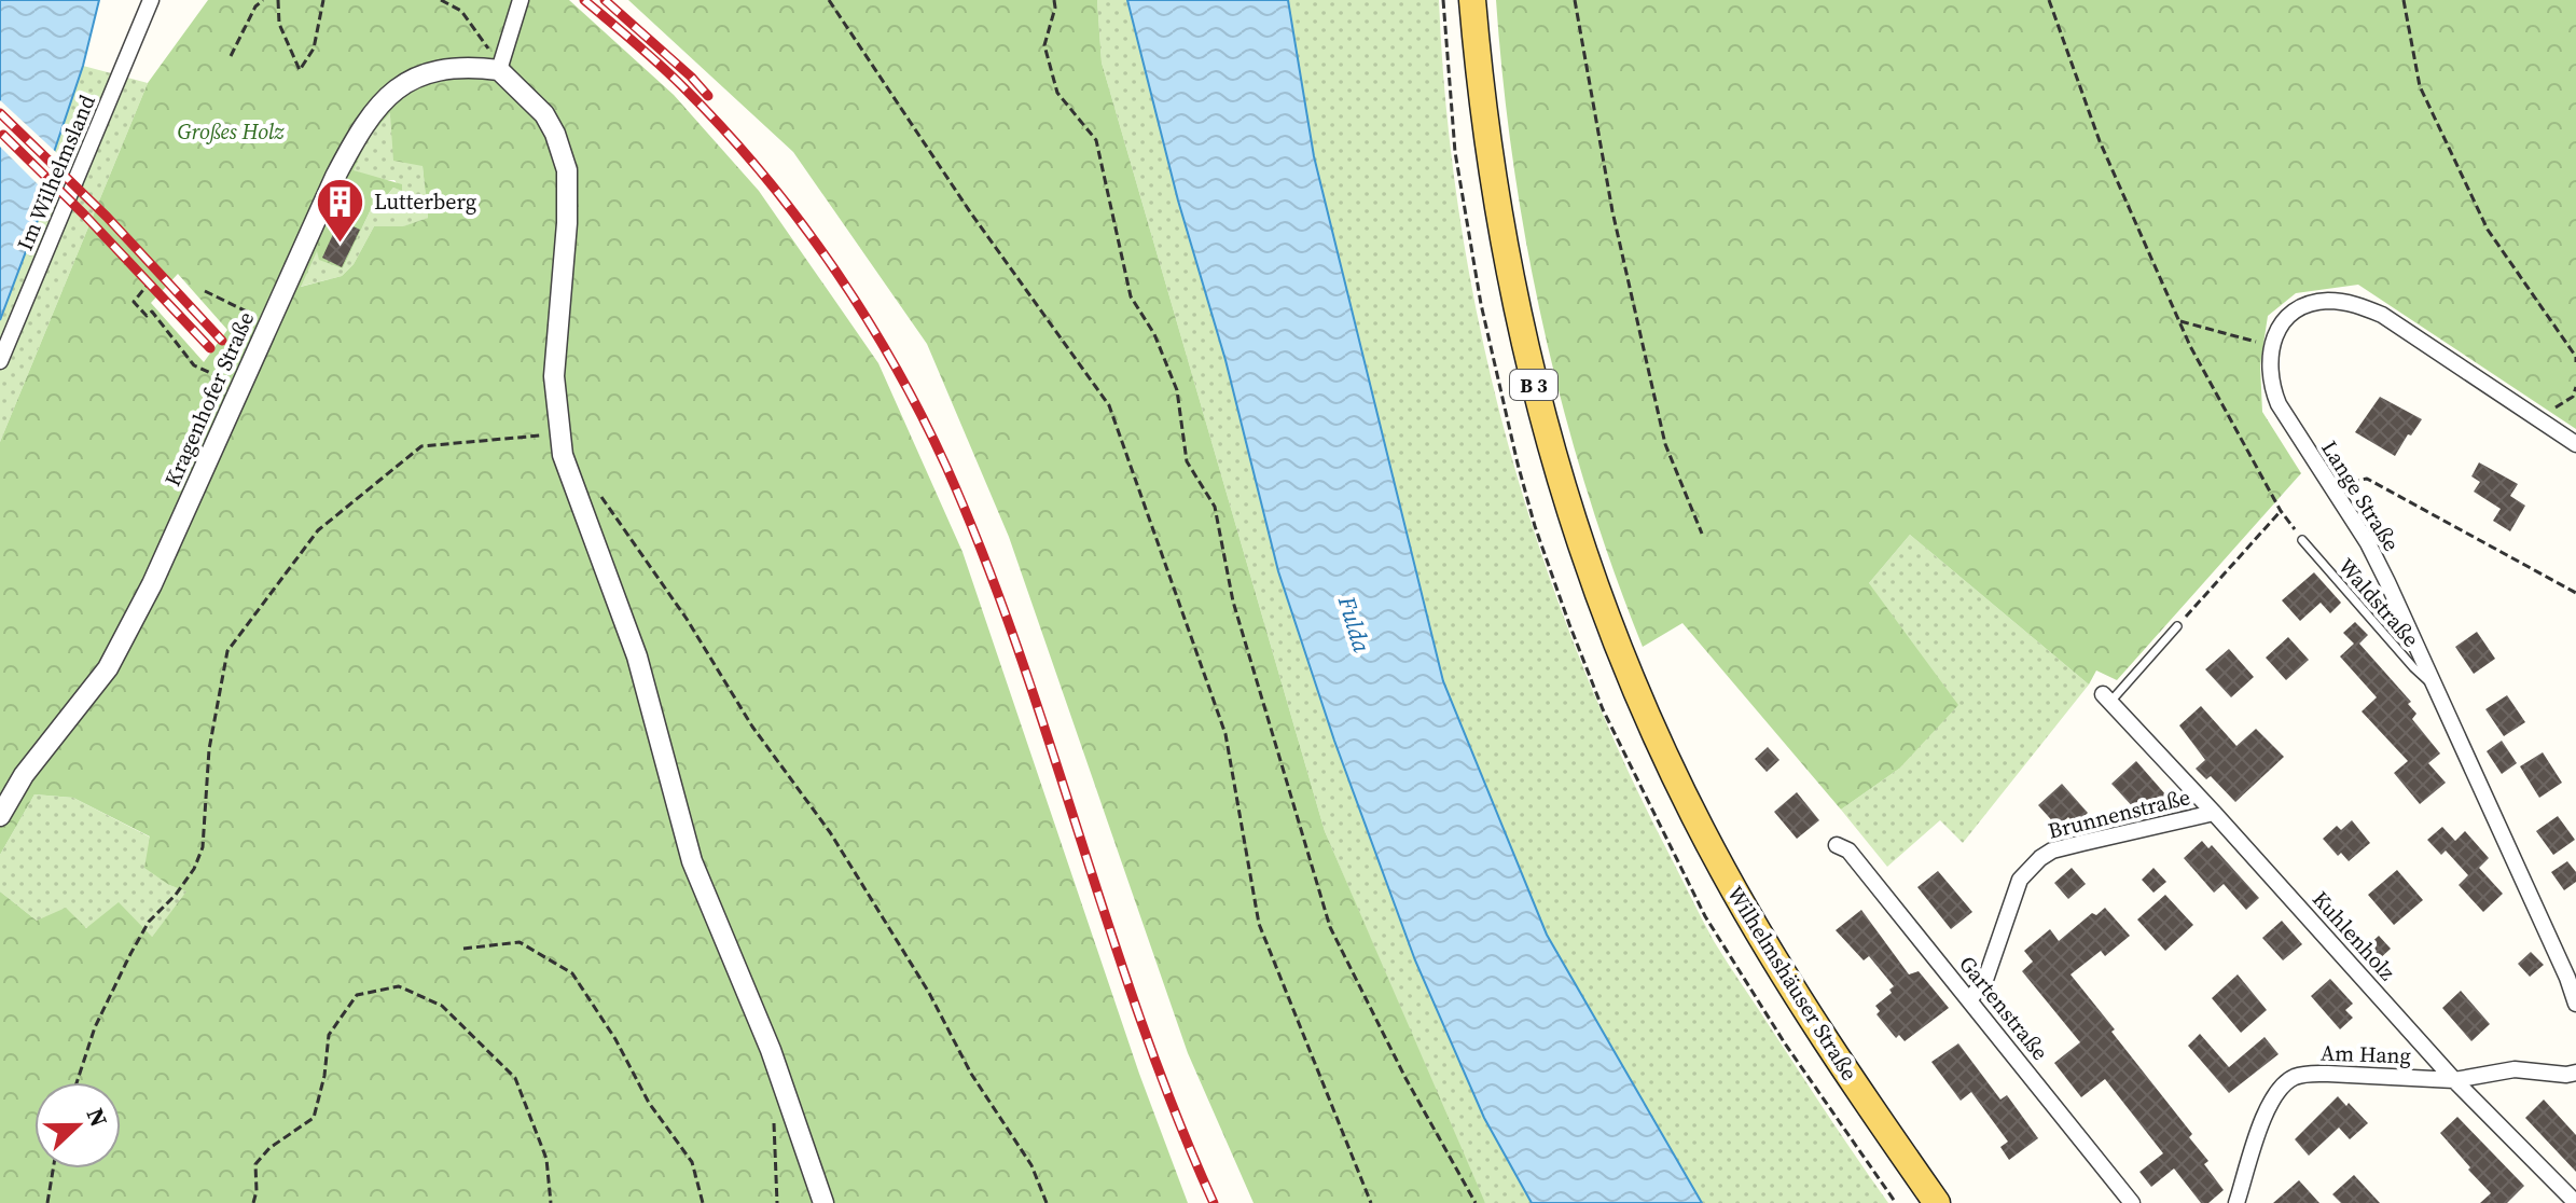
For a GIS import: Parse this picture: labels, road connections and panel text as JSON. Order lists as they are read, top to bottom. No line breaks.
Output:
{"streets":{"main road":["B 3","Wilhelmshäuser Straße"],"street":["Im Wilhelmsland","Kragenhofer Straße","Lange Straße","Brunnenstraße","Kuhlenholz","Gartenstraße","Am Hang"],"lane":["Waldstraße"]},"crossings":[["Lange Straße","Waldstraße"],["Brunnenstraße","Kuhlenholz"],["Brunnenstraße","Gartenstraße"],["Kuhlenholz","Am Hang"]],"water":["Fulda"],"parks":["Großes Holz"],"places":{"building":["Lutterberg"]},"north":"right"}
